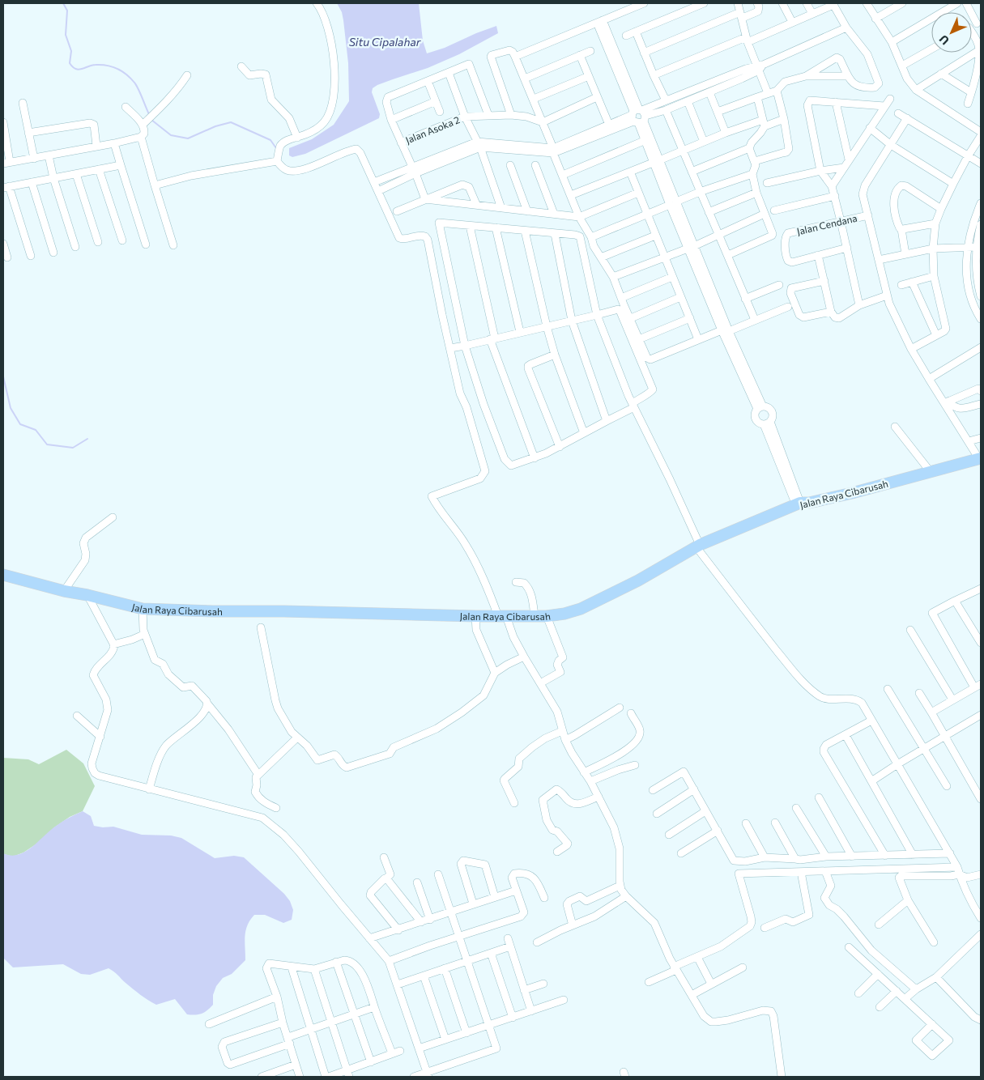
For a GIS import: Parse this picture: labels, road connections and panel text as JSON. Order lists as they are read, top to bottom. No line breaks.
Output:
{"streets":{"main road":["Jalan Raya Cibarusah"],"street":["Jalan Asoka 2","Jalan Cendana"]},"water":["Situ Cipalahar"],"north":"bottom left"}
